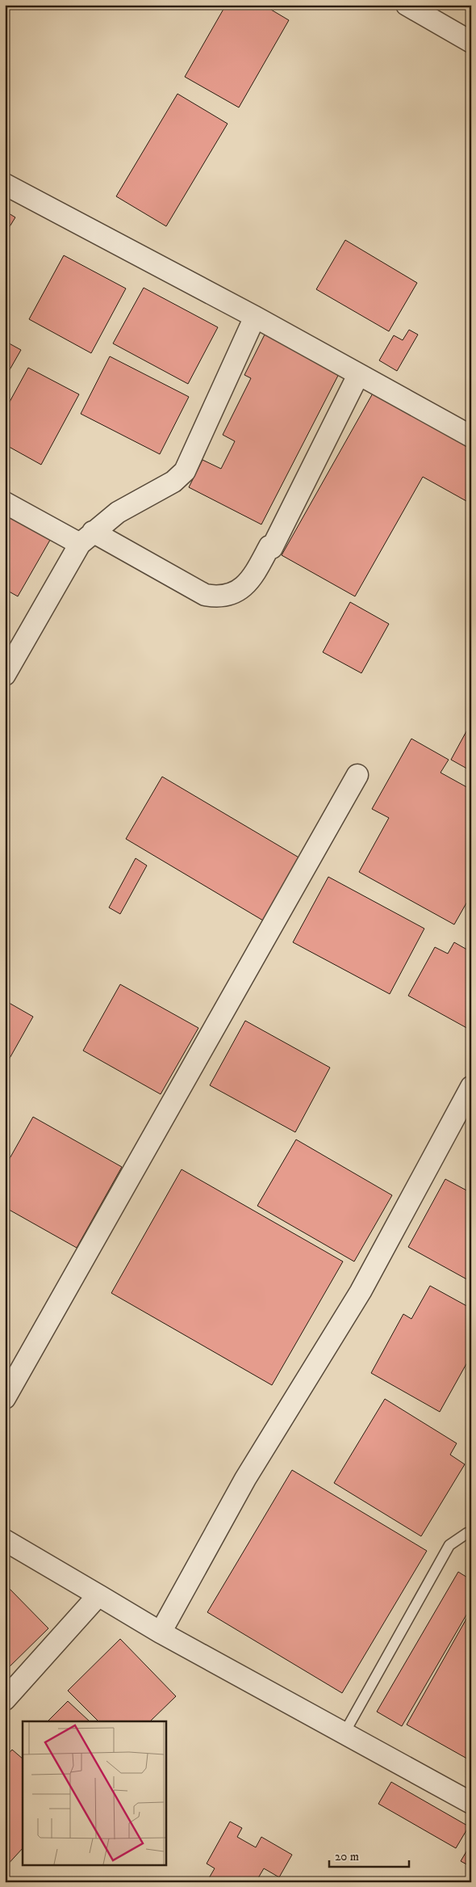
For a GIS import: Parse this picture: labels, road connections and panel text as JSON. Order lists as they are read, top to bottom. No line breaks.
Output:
{"scale_bar":"20 m"}
